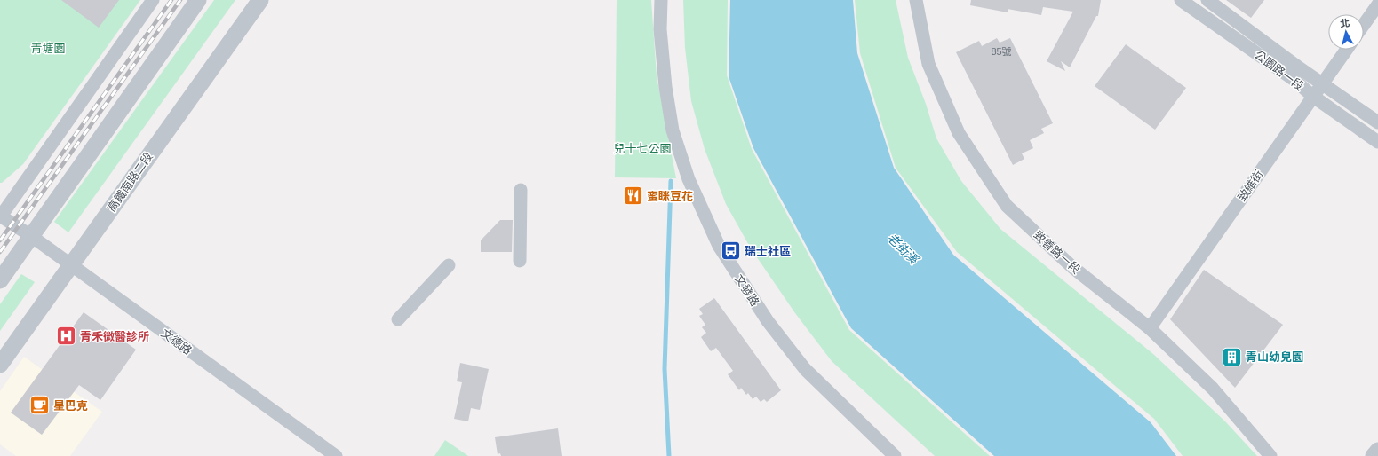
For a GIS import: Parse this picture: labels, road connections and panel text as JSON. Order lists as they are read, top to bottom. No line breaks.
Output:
{"streets":{"street":["公園路一段","高鐵南路二段","致維街","致善路一段","文發路","文德路"]},"crossings":[["公園路一段","致維街"],["高鐵南路二段","文德路"],["致維街","致善路一段"]],"water":["老街溪"],"parks":["青塘園","兒十七公園"],"places":{"restaurant":["蜜眯豆花"],"bus stop":["瑞士社區"],"hospital":["青禾微醫診所"],"building":["青山幼兒園"],"cafe":["星巴克"]},"house_numbers":["85號"],"north":"top"}
